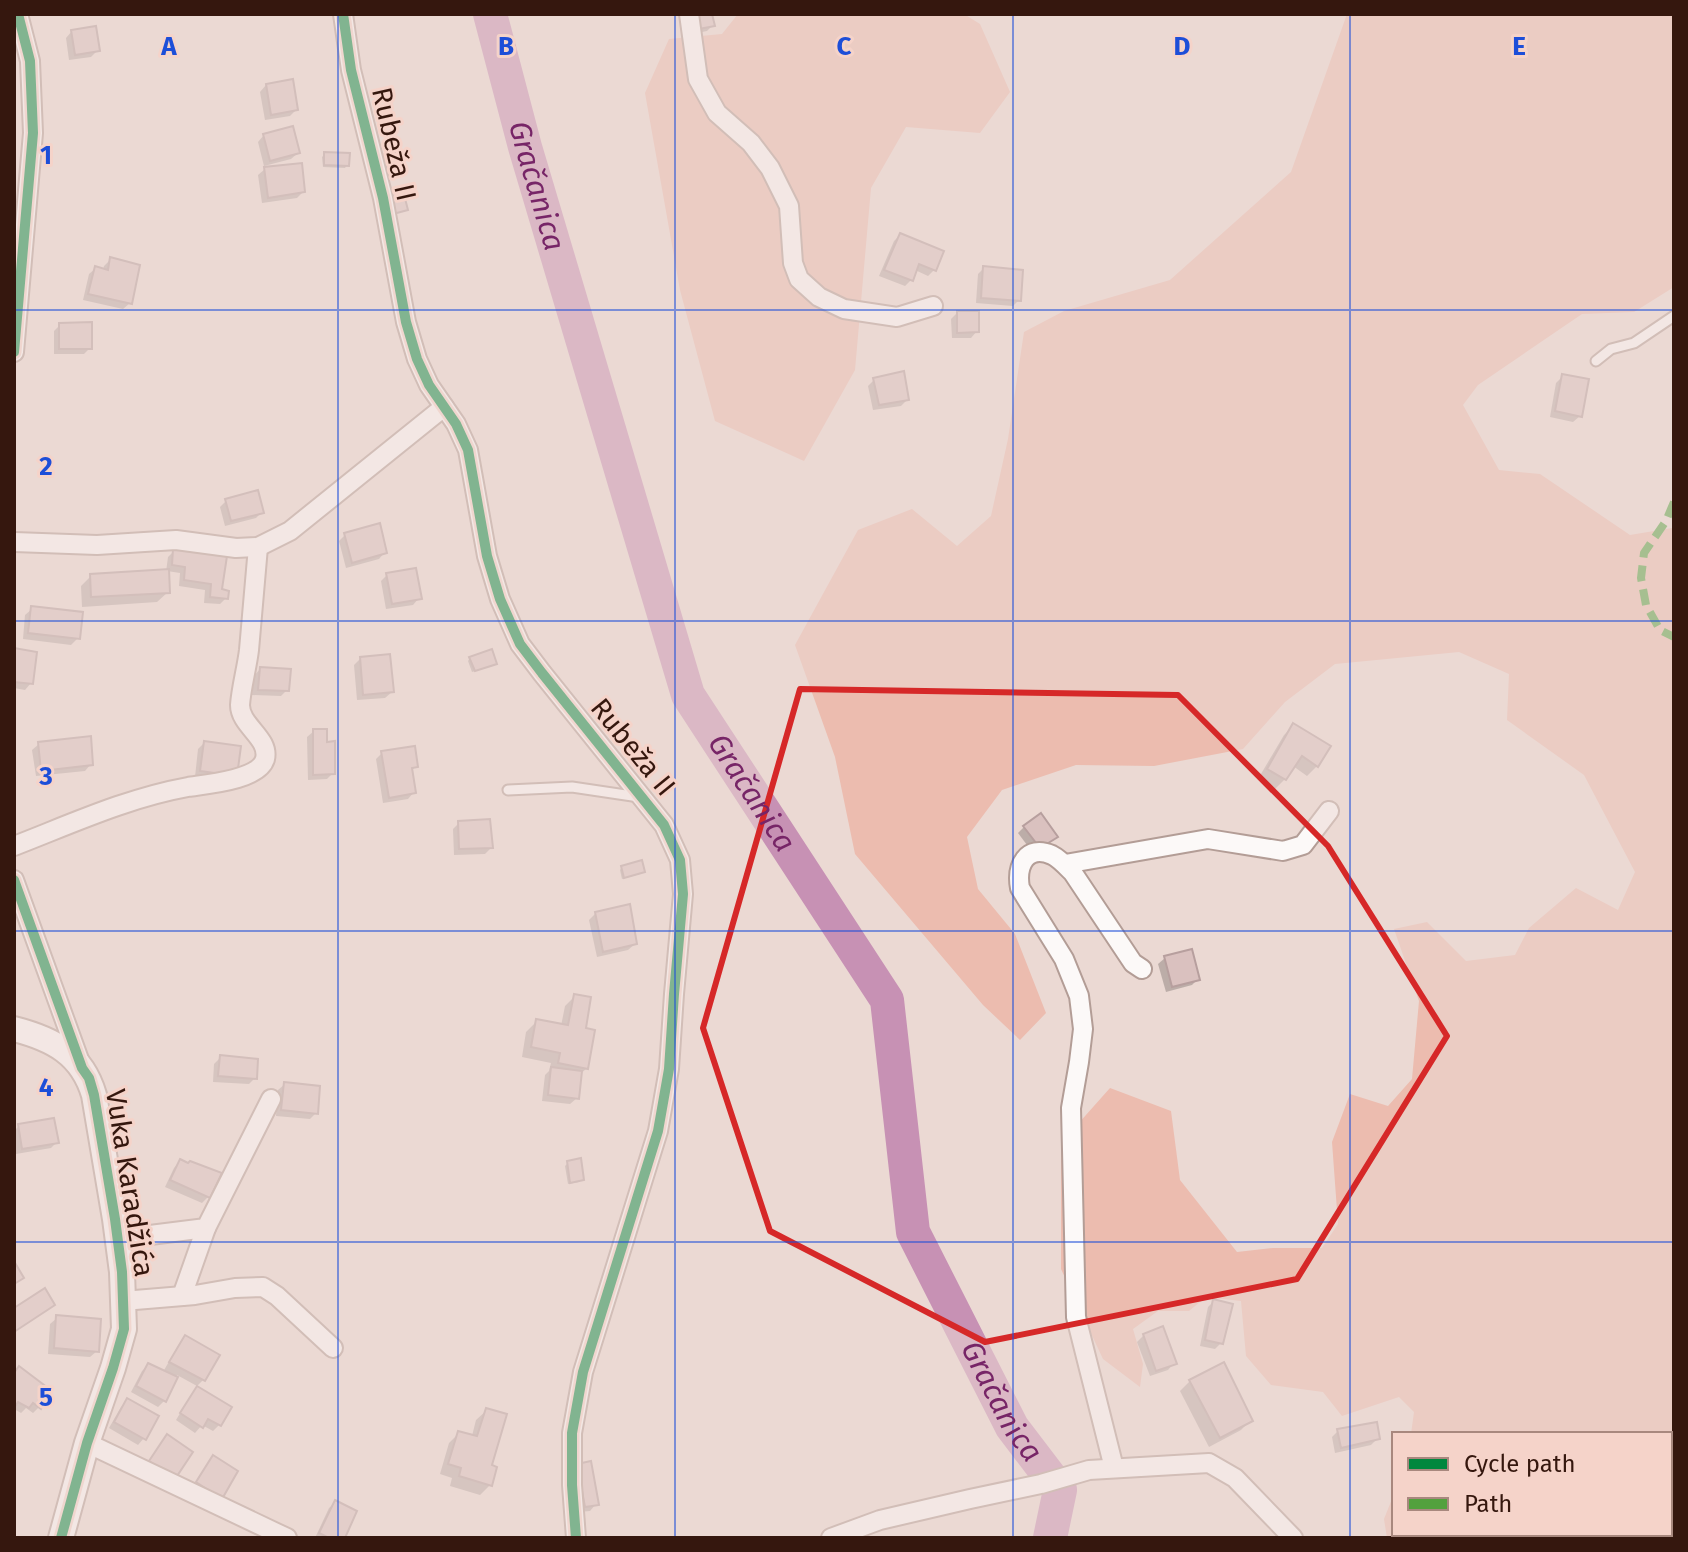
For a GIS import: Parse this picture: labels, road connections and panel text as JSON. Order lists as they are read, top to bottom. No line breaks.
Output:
{"streets":{"street":["Rubeža II","Vuka Karadžića"]},"water":["Gračanica"],"legend":["Cycle path","Path"],"grid":{"columns":["A","B","C","D","E"],"rows":["1","2","3","4","5"]}}
